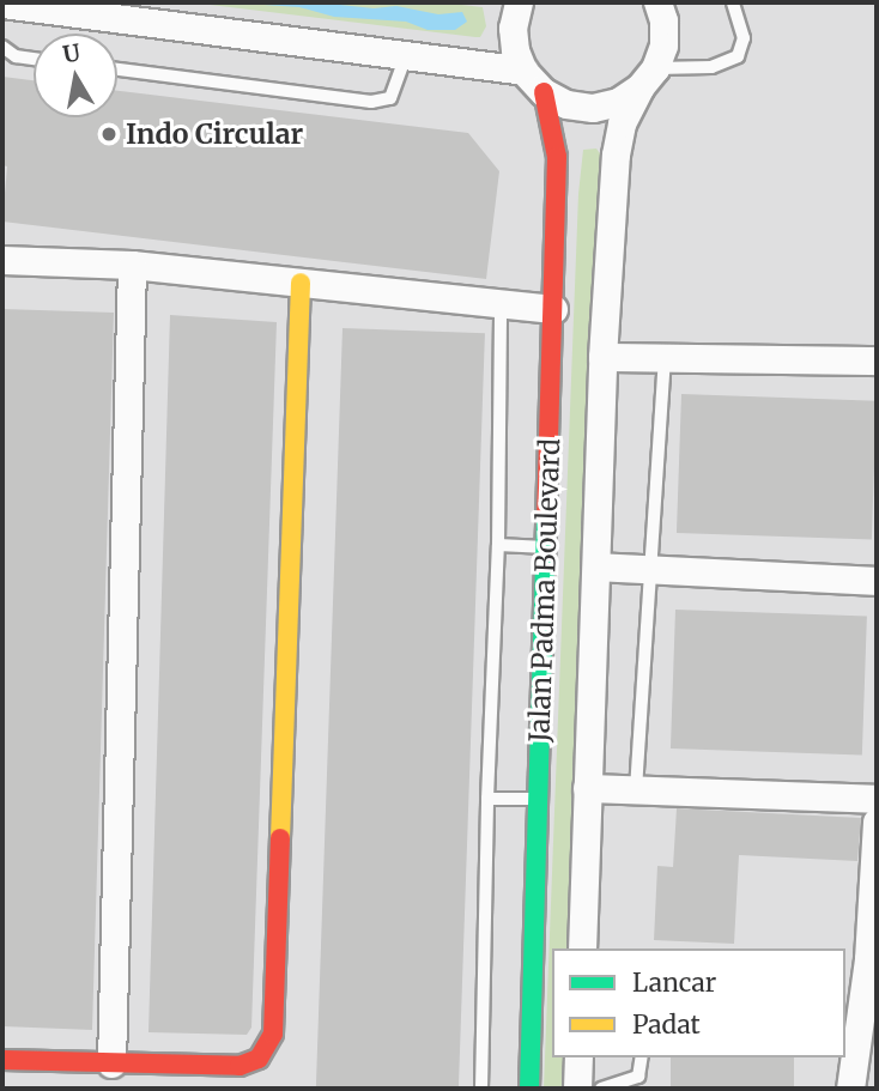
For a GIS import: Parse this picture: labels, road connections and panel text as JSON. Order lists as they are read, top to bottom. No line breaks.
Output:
{"streets":{"street":["Jalan Padma Boulevard"]},"places":["Indo Circular"],"legend":["Lancar","Padat"],"north":"top"}
